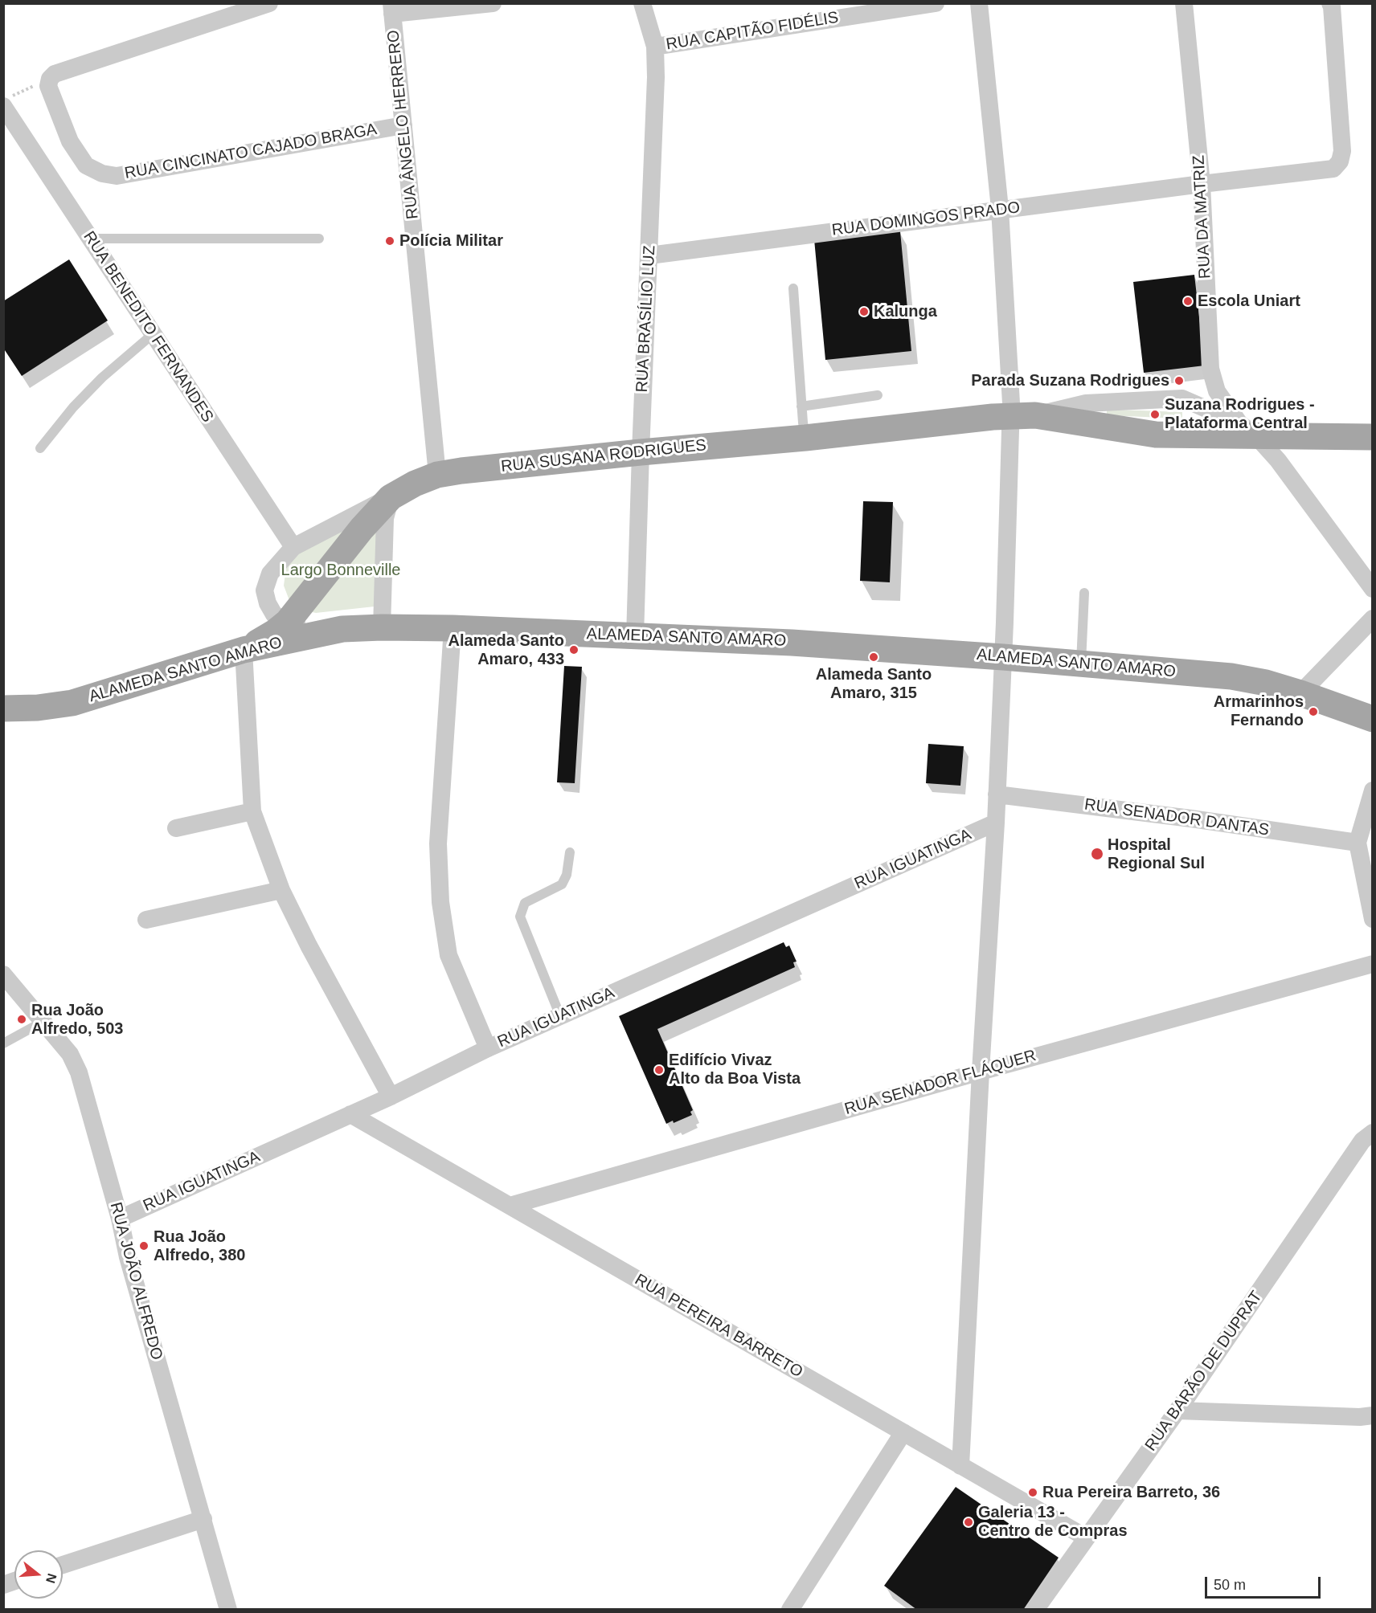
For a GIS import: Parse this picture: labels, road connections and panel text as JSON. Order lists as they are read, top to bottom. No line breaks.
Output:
{"streets":{"main road":["RUA SUSANA RODRIGUES","ALAMEDA SANTO AMARO"],"street":["RUA CAPITÃO FIDÉLIS","RUA ÂNGELO HERRERO","RUA CINCINATO CAJADO BRAGA","RUA DA MATRIZ","RUA DOMINGOS PRADO","RUA BRASÍLIO LUZ","RUA BENEDITO FERNANDES","RUA SENADOR DANTAS","RUA IGUATINGA","RUA SENADOR FLÁQUER","RUA JOÃO ALFREDO","RUA PEREIRA BARRETO","RUA BARÃO DE DUPRAT"]},"crossings":[["RUA CAPITÃO FIDÉLIS","RUA BRASÍLIO LUZ"],["RUA ÂNGELO HERRERO","RUA CINCINATO CAJADO BRAGA"],["RUA ÂNGELO HERRERO","RUA SUSANA RODRIGUES"],["RUA DA MATRIZ","RUA DOMINGOS PRADO"],["RUA DA MATRIZ","RUA SUSANA RODRIGUES"],["RUA DOMINGOS PRADO","RUA BRASÍLIO LUZ"],["RUA BRASÍLIO LUZ","RUA SUSANA RODRIGUES"],["RUA BRASÍLIO LUZ","ALAMEDA SANTO AMARO"],["RUA SUSANA RODRIGUES","ALAMEDA SANTO AMARO"],["RUA IGUATINGA","RUA JOÃO ALFREDO"],["RUA IGUATINGA","RUA PEREIRA BARRETO"],["RUA SENADOR FLÁQUER","RUA PEREIRA BARRETO"],["RUA PEREIRA BARRETO","RUA BARÃO DE DUPRAT"]],"parks":["Largo Bonneville"],"places":["Polícia Militar","Escola Uniart","Kalunga","Parada Suzana Rodrigues","Suzana Rodrigues - Plataforma Central","Alameda Santo Amaro, 433","Alameda Santo Amaro, 315","Armarinhos Fernando","Hospital Regional Sul","Rua João Alfredo, 503","Edifício Vivaz Alto da Boa Vista","Rua João Alfredo, 380","Rua Pereira Barreto, 36","Galeria 13 - Centro de Compras"],"scale_bar":"50 m","north":"right"}
